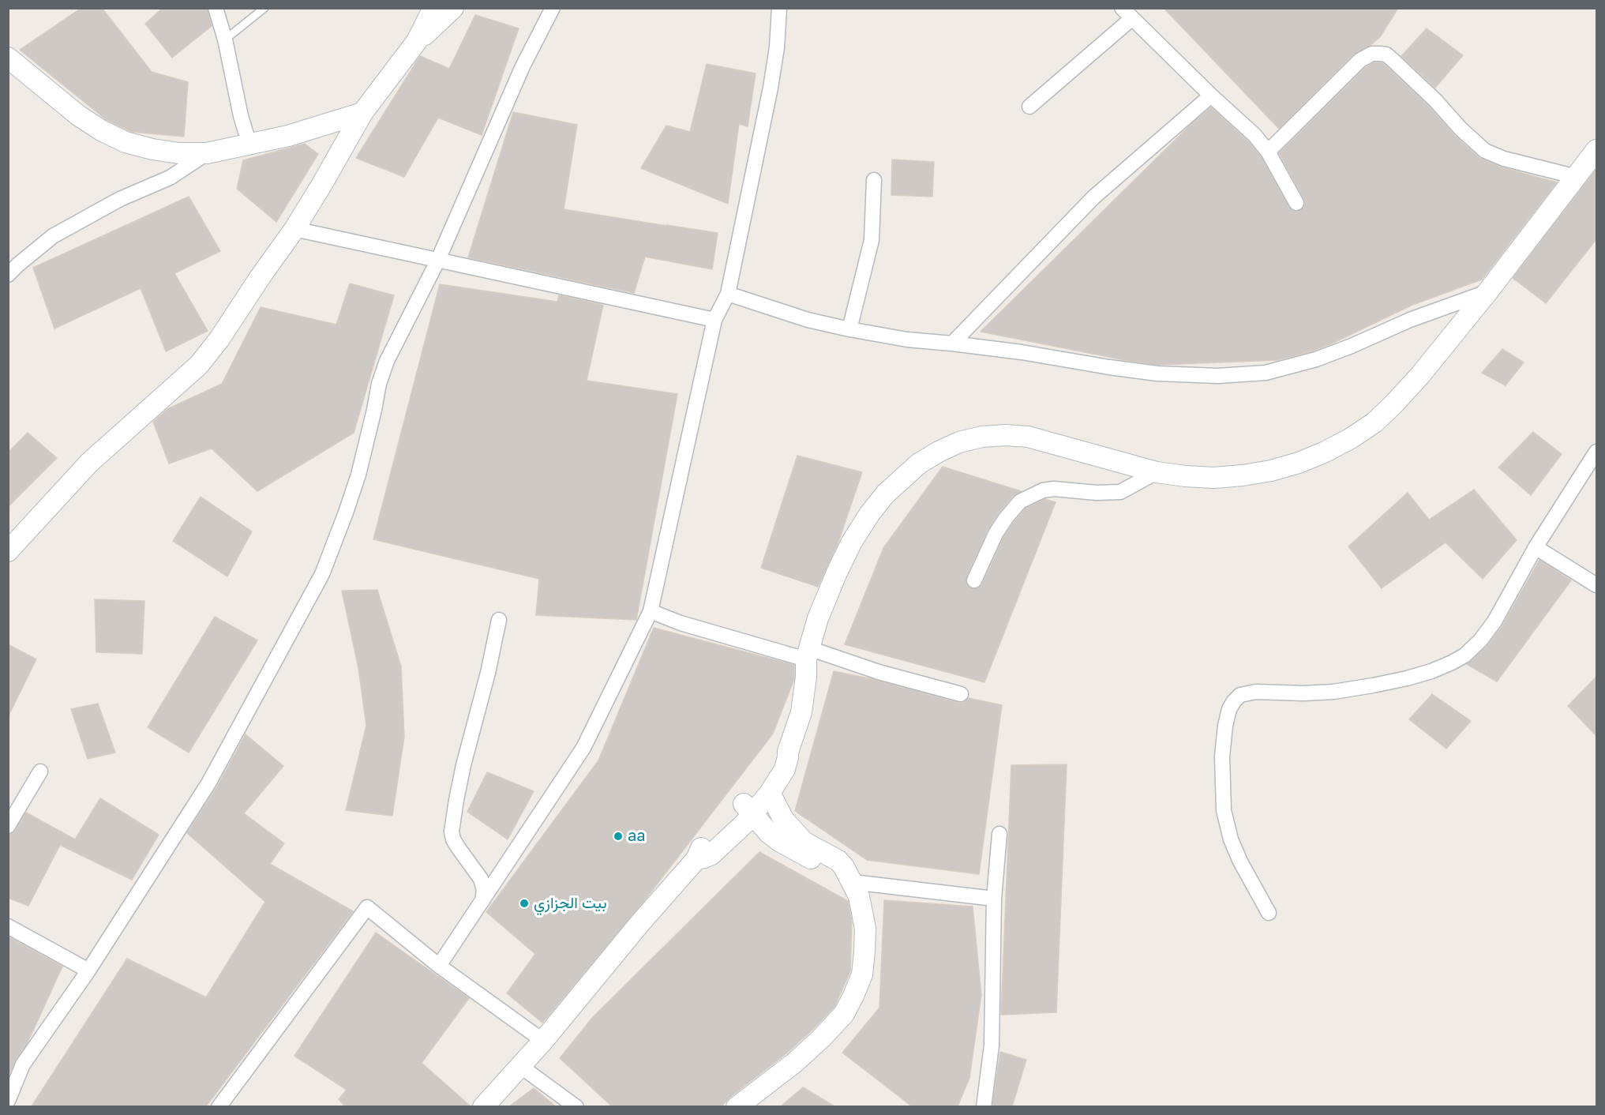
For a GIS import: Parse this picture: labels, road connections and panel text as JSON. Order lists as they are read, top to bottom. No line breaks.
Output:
{"places":["aa","بيت الجزازي"]}
